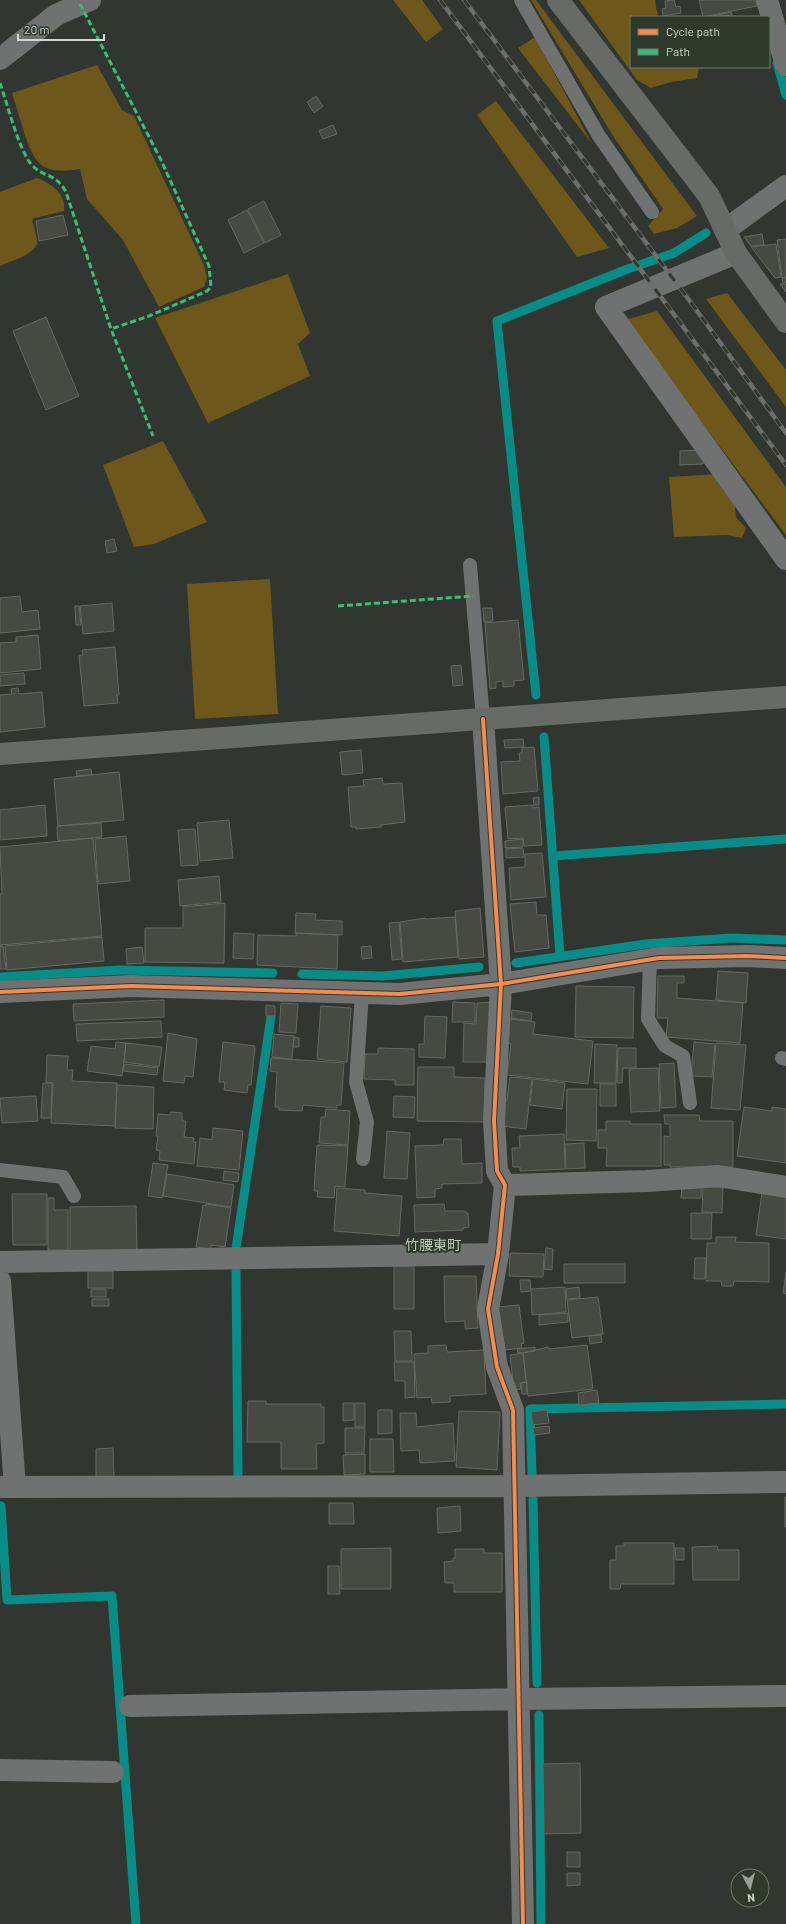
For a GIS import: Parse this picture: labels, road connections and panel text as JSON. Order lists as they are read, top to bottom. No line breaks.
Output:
{"districts":["竹腰東町"],"legend":["Cycle path","Path"],"scale_bar":"20 m","north":"bottom"}
